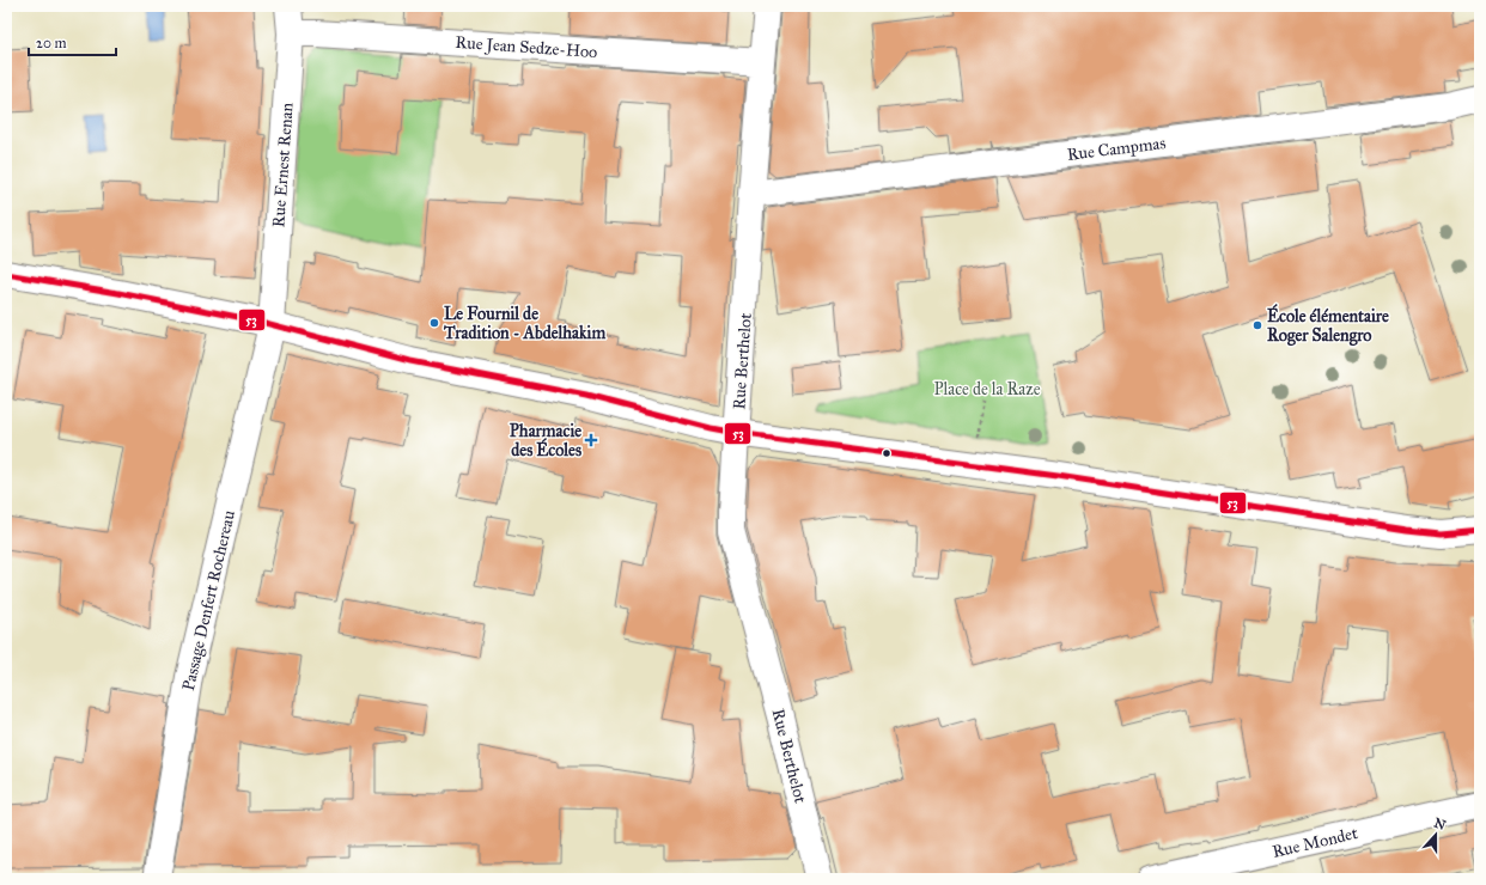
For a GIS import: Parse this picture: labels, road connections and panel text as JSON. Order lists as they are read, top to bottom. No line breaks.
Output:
{"streets":{"street":["Rue Jean Sedze-Hoo","Rue Campmas","Rue Ernest Renan","Rue Berthelot","Passage Denfert Rochereau","Rue Mondet"]},"crossings":[["Rue Jean Sedze-Hoo","Rue Ernest Renan"],["Rue Jean Sedze-Hoo","Rue Berthelot"],["Rue Campmas","Rue Berthelot"],["Rue Ernest Renan","Passage Denfert Rochereau"]],"parks":["Place de la Raze"],"places":{"other":["Le Fournil de Tradition - Abdelhakim","École élémentaire Roger Salengro"],"health":["Pharmacie des Écoles"]},"lines":["transit line 53"],"scale_bar":"20 m","north":"top"}
